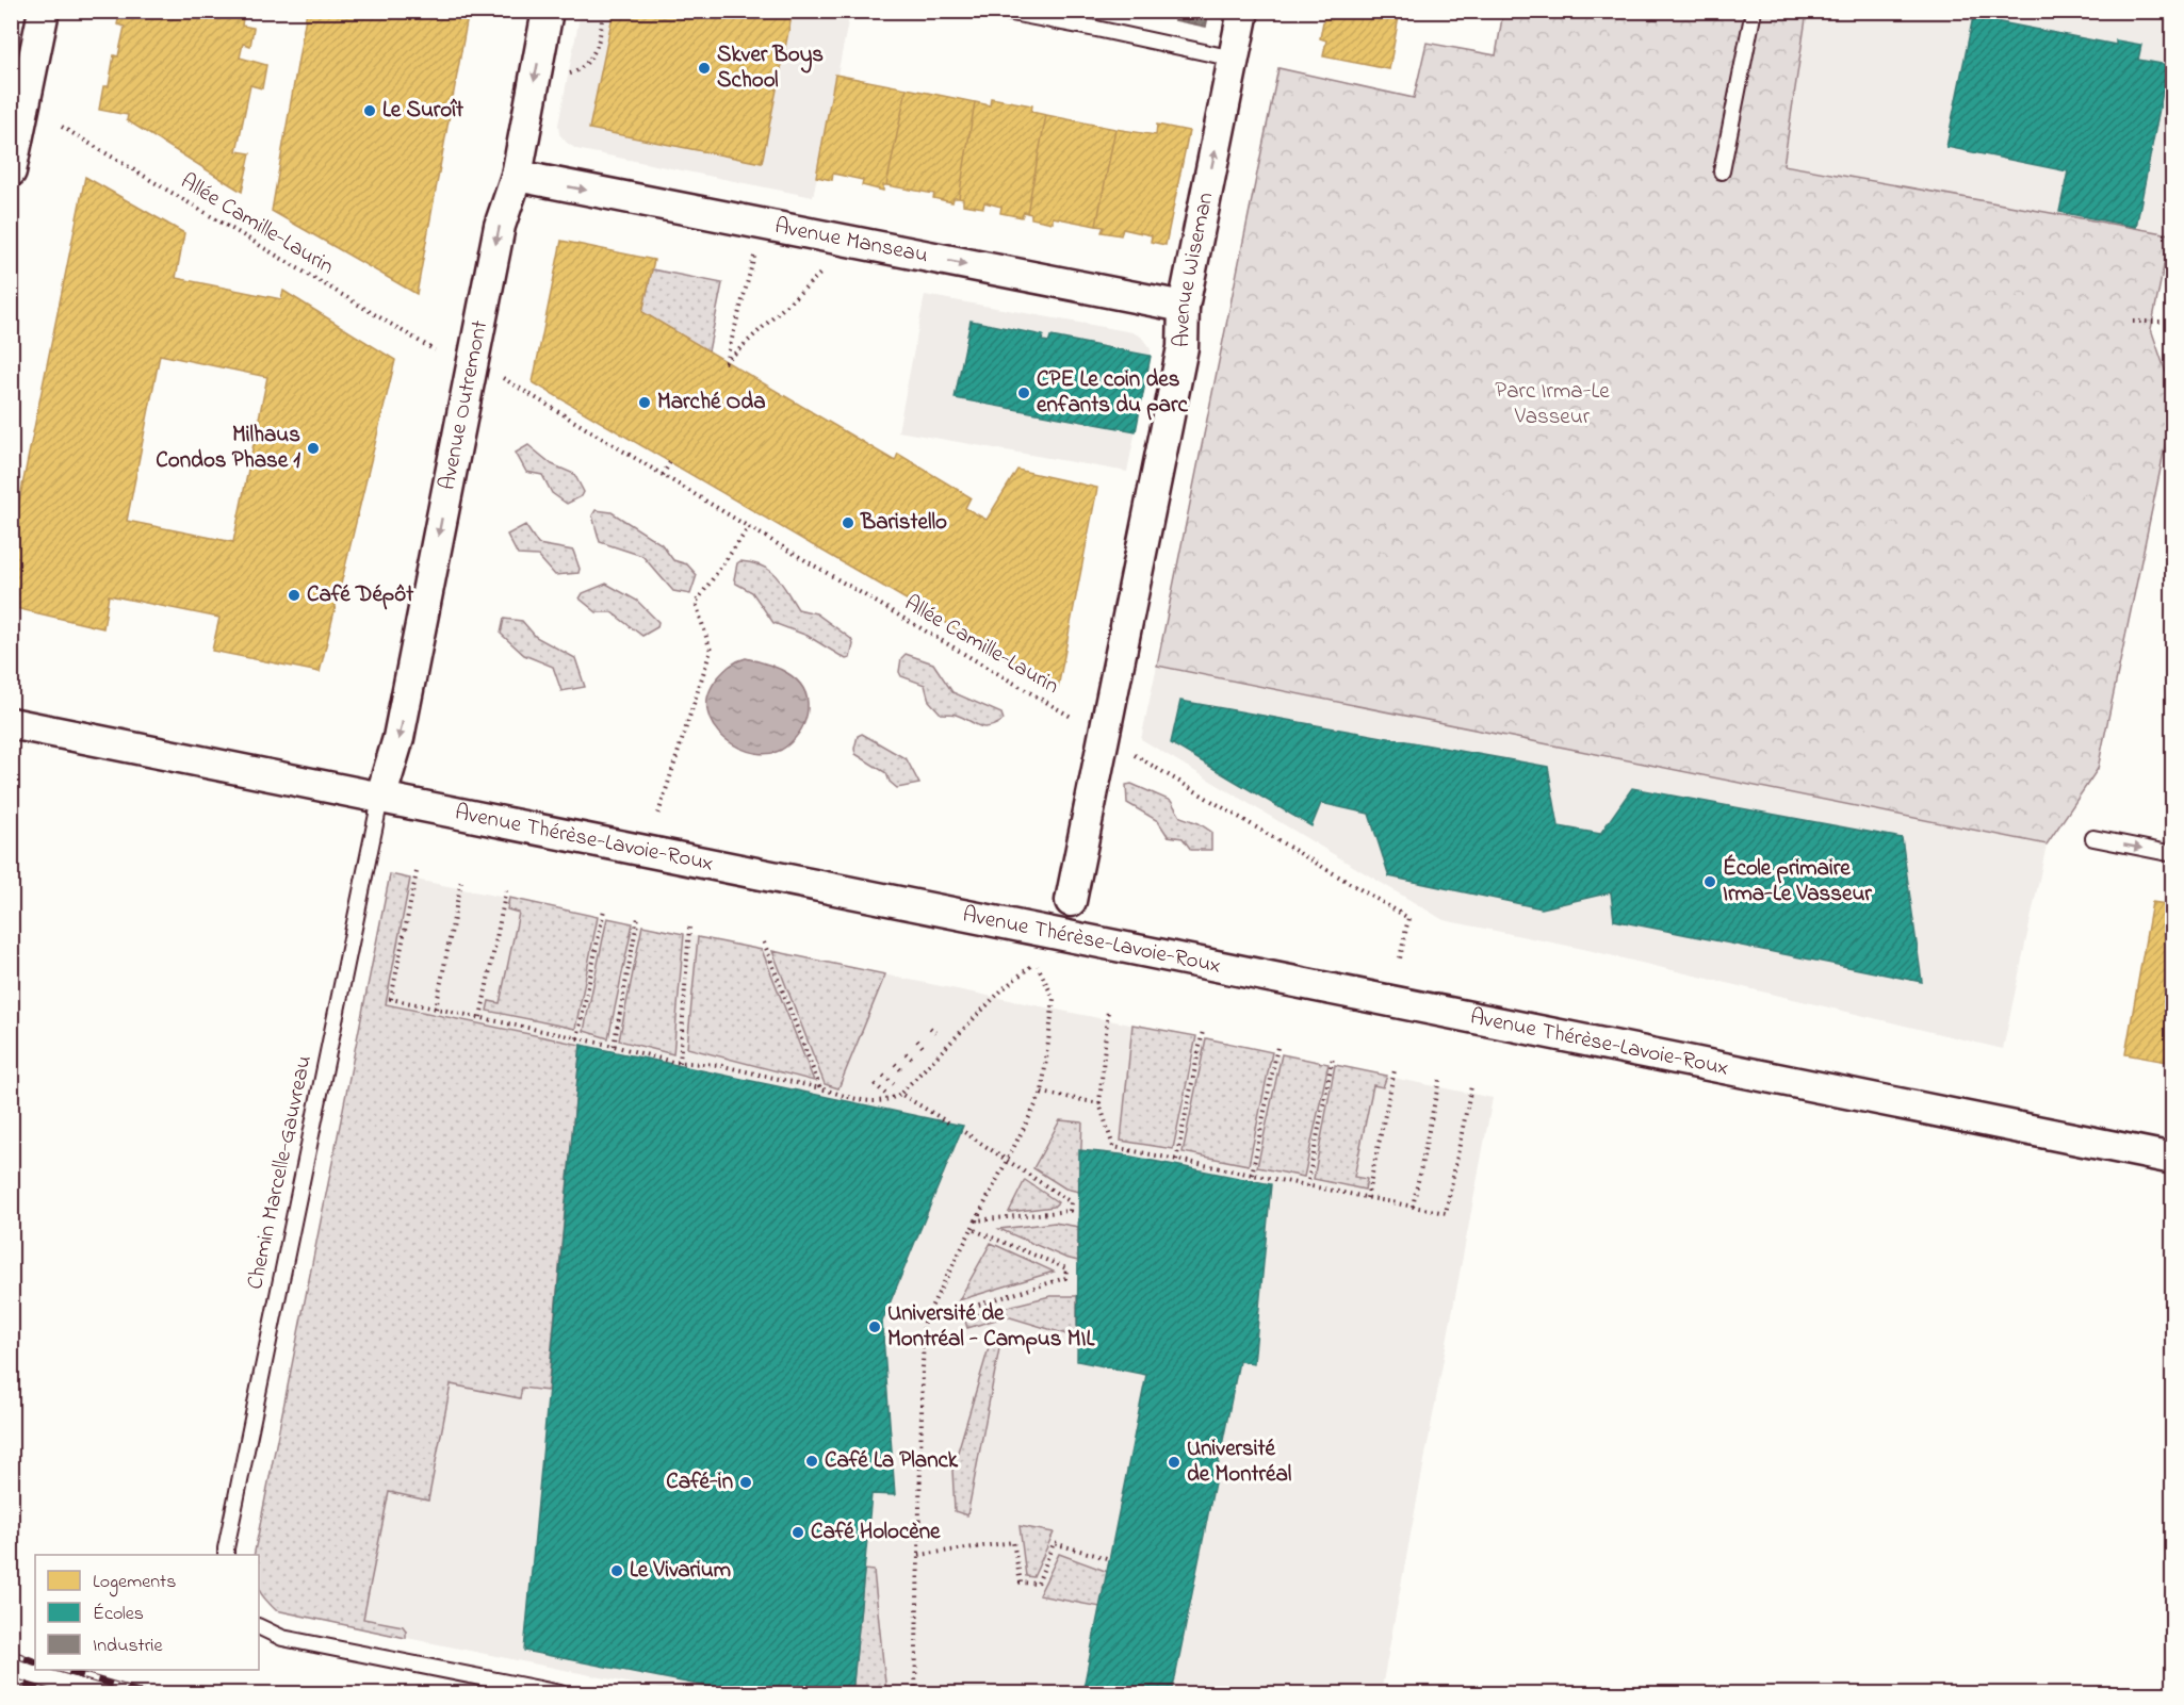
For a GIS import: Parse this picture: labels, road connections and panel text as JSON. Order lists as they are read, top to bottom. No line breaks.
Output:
{"streets":{"street":["Avenue Manseau","Avenue Wiseman","Avenue Outremont","Avenue Thérèse-Lavoie-Roux"],"lane":["Chemin Marcelle-Gauvreau"],"path":["Allée Camille-Laurin"]},"crossings":[["Allée Camille-Laurin","Avenue Wiseman"],["Avenue Manseau","Avenue Wiseman"],["Avenue Manseau","Avenue Outremont"],["Avenue Outremont","Avenue Thérèse-Lavoie-Roux"],["Avenue Outremont","Chemin Marcelle-Gauvreau"],["Avenue Thérèse-Lavoie-Roux","Chemin Marcelle-Gauvreau"]],"one_way":["Avenue Manseau","Avenue Outremont"],"parks":["Parc Irma-Le Vasseur"],"places":["Skver Boys School","Le Suroît","CPE Le coin des enfants du parc","Marché Oda","Milhaus Condos Phase 1","Baristello","Café Dépôt","École primaire Irma-Le Vasseur","Université de Montréal - Campus MIL","Café La Planck","Université de Montréal","Café-in","Café Holocène","Le Vivarium"],"legend":["Logements","Écoles","Industrie"]}
